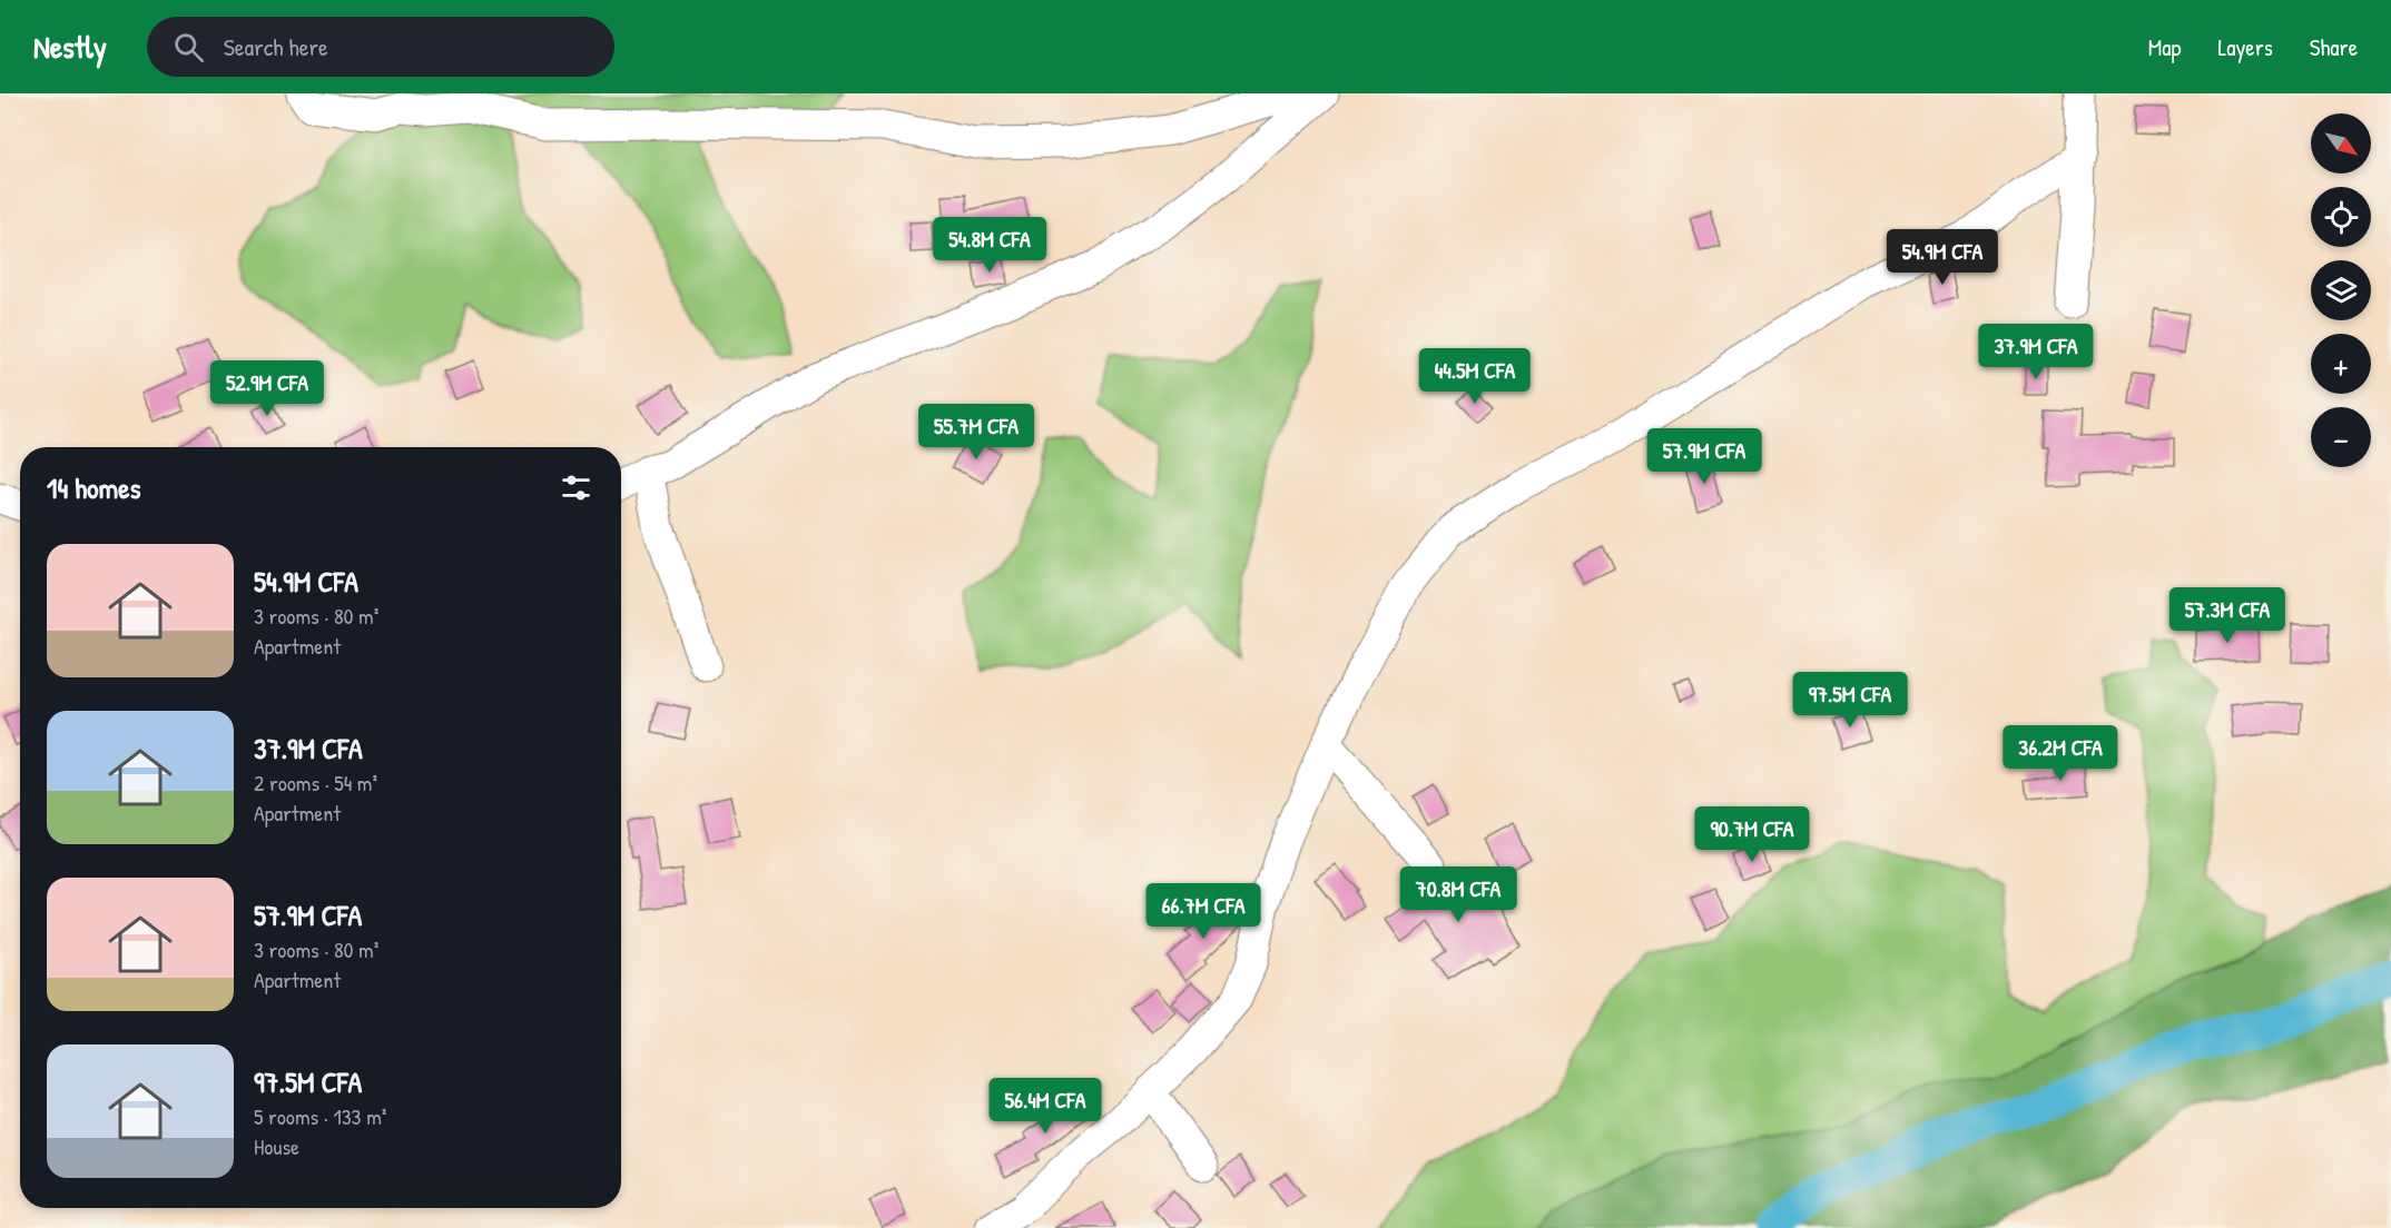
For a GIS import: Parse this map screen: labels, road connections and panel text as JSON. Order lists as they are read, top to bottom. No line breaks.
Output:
{"north":"bottom right","page":{"header":"Nestly","search":"Search here","nav":["Map","Layers","Share"],"map_buttons":["+","−"],"price":["54.8M CFA","54.9M CFA","37.9M CFA","44.5M CFA","52.9M CFA","55.7M CFA","57.9M CFA","57.3M CFA","97.5M CFA","36.2M CFA","90.7M CFA","70.8M CFA","66.7M CFA","56.4M CFA"],"heading":"14 homes","list":[{"name":"54.9M CFA","note":"3 rooms · 80 m² · Apartment"},{"name":"37.9M CFA","note":"2 rooms · 54 m² · Apartment"},{"name":"57.9M CFA","note":"3 rooms · 80 m² · Apartment"},{"name":"97.5M CFA","note":"5 rooms · 133 m² · House"}]}}
